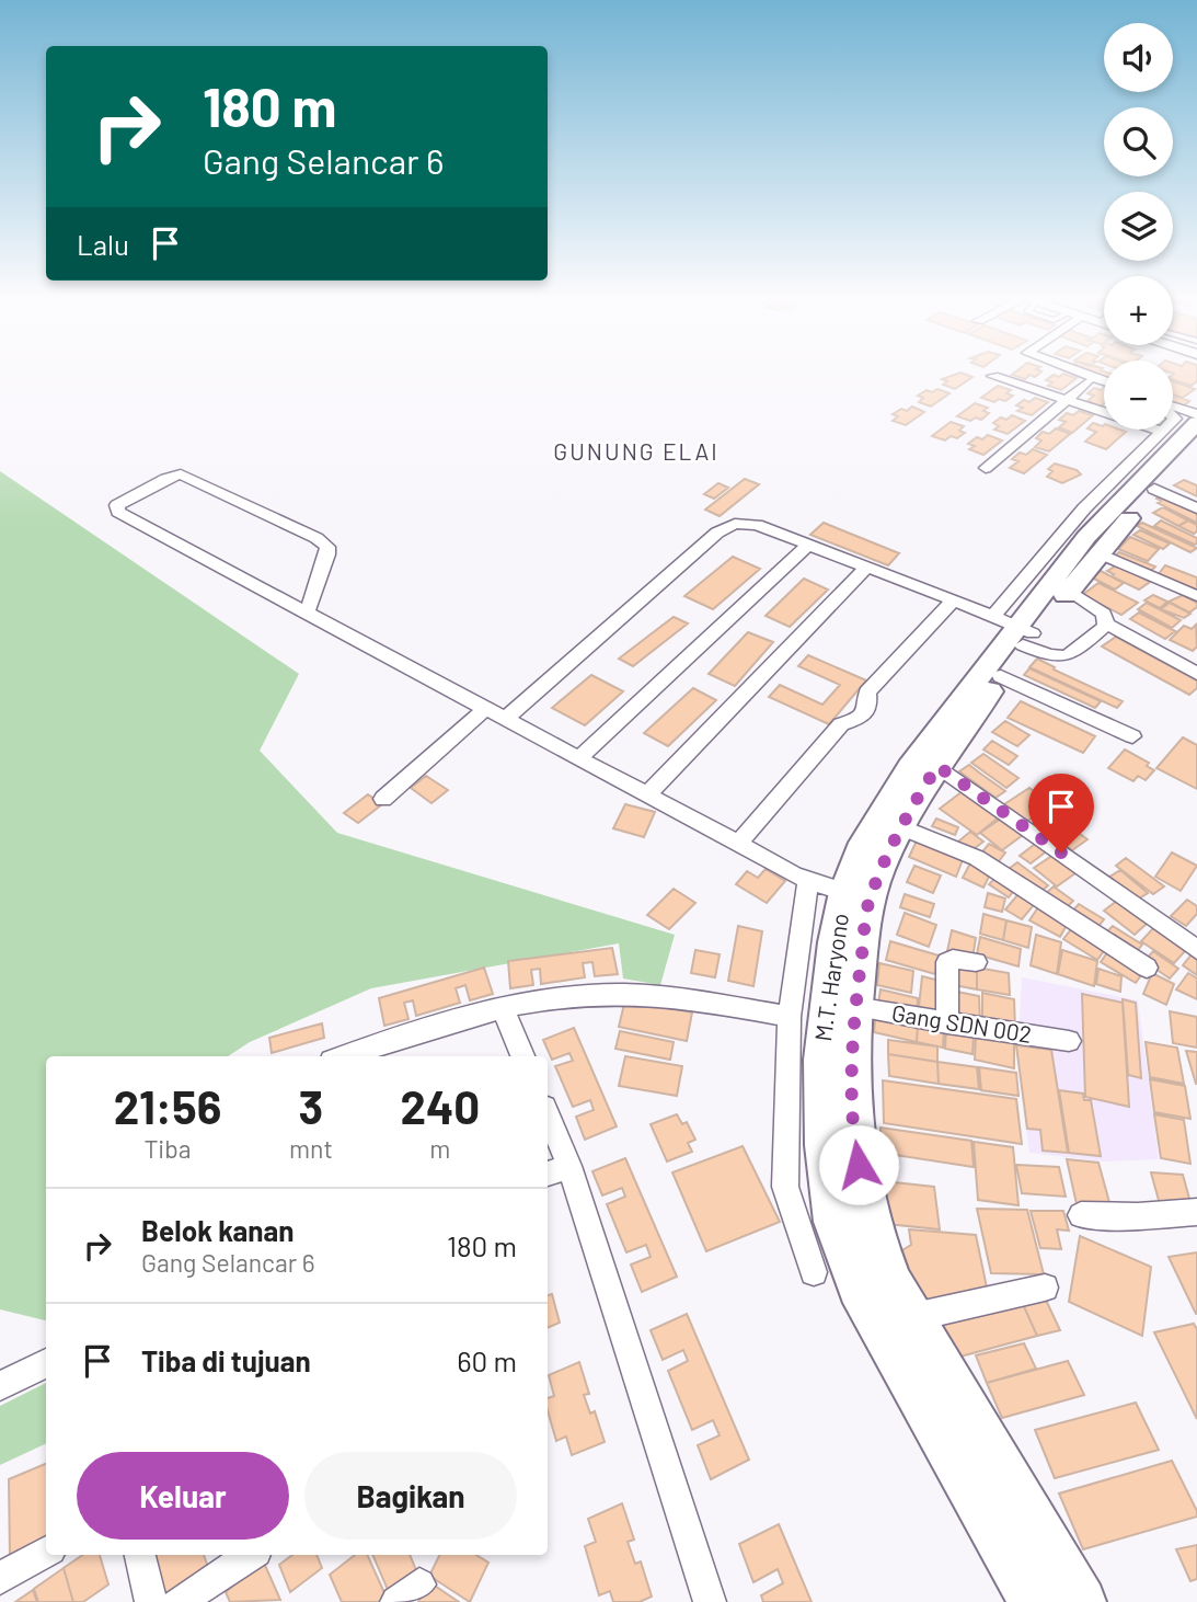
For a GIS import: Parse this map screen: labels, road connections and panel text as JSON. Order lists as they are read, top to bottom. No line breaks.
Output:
{"streets":{"main road":["M.T. Haryono"],"street":["Gang SDN 002"]},"crossings":[["M.T. Haryono","Gang SDN 002"]],"districts":["GUNUNG ELAI"],"page":{"map_buttons":["+","−"],"turn":["180 m","Gang Selancar 6"],"then":"Lalu","eta":["21:56","Tiba","3","mnt","240","m"],"list":[{"name":"Belok kanan","note":"Gang Selancar 6","value":"180 m"},{"name":"Tiba di tujuan","value":"60 m"}],"buttons":["Keluar","Bagikan"]}}
